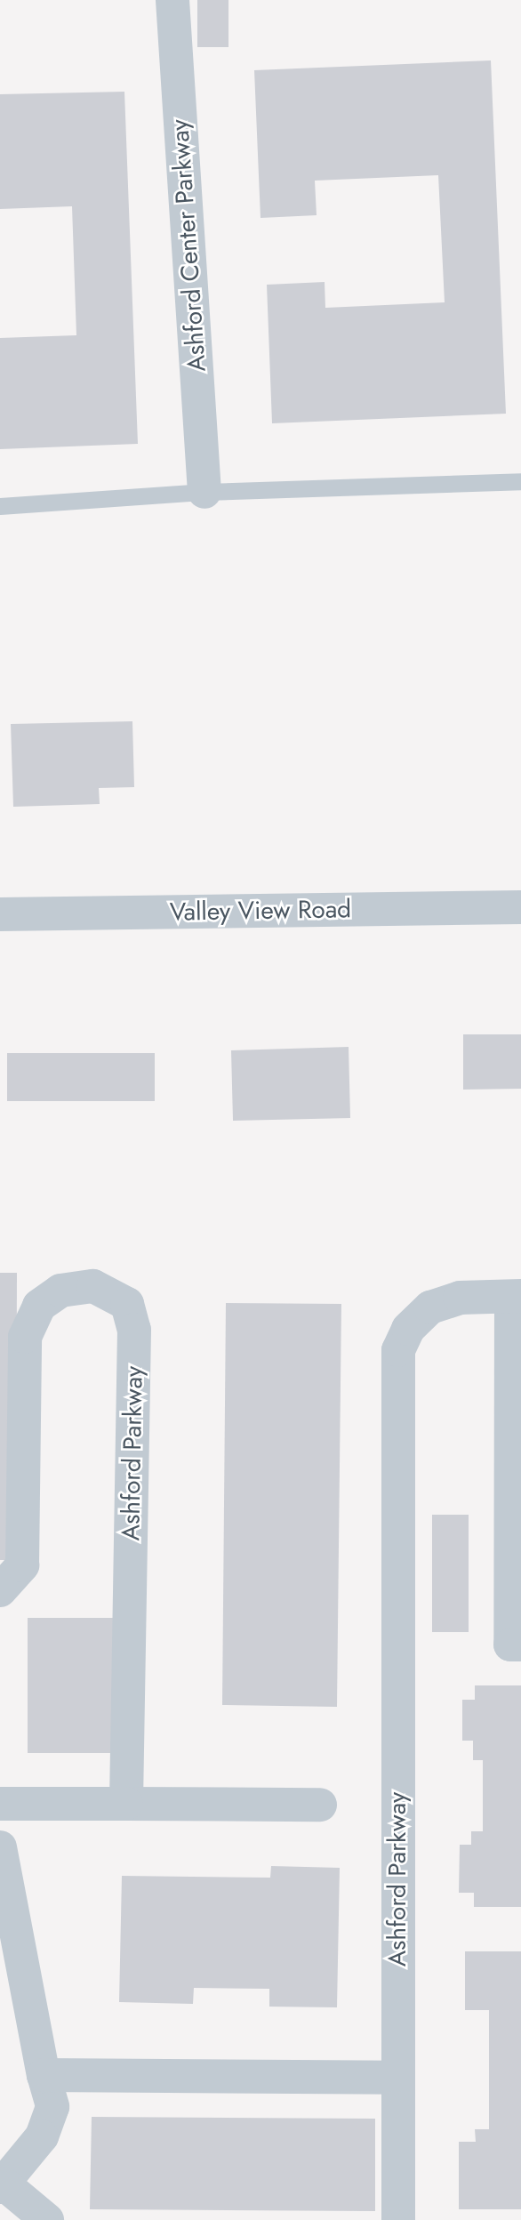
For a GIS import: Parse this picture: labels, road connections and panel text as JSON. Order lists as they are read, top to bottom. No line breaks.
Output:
{"streets":{"street":["Ashford Center Parkway","Valley View Road","Ashford Parkway"]}}
